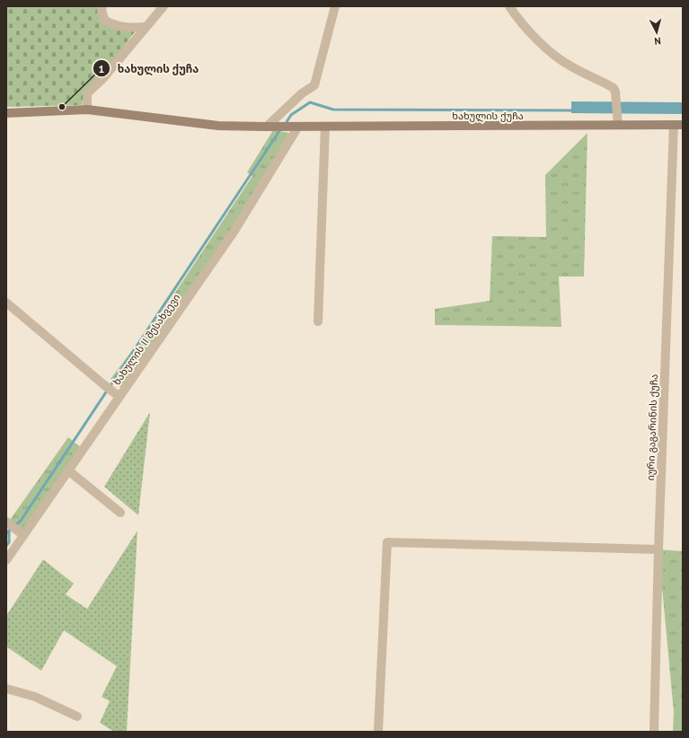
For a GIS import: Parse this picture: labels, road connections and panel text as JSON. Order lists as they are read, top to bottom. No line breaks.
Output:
{"streets":{"street":["ხახულის ქუჩა","ხახულის II შესახვევი","იური გაგარინის ქუჩა"]},"crossings":[["ხახულის ქუჩა","ხახულის II შესახვევი"],["ხახულის ქუჩა","იური გაგარინის ქუჩა"]],"places":["ხახულის ქუჩა"],"north":"bottom"}
